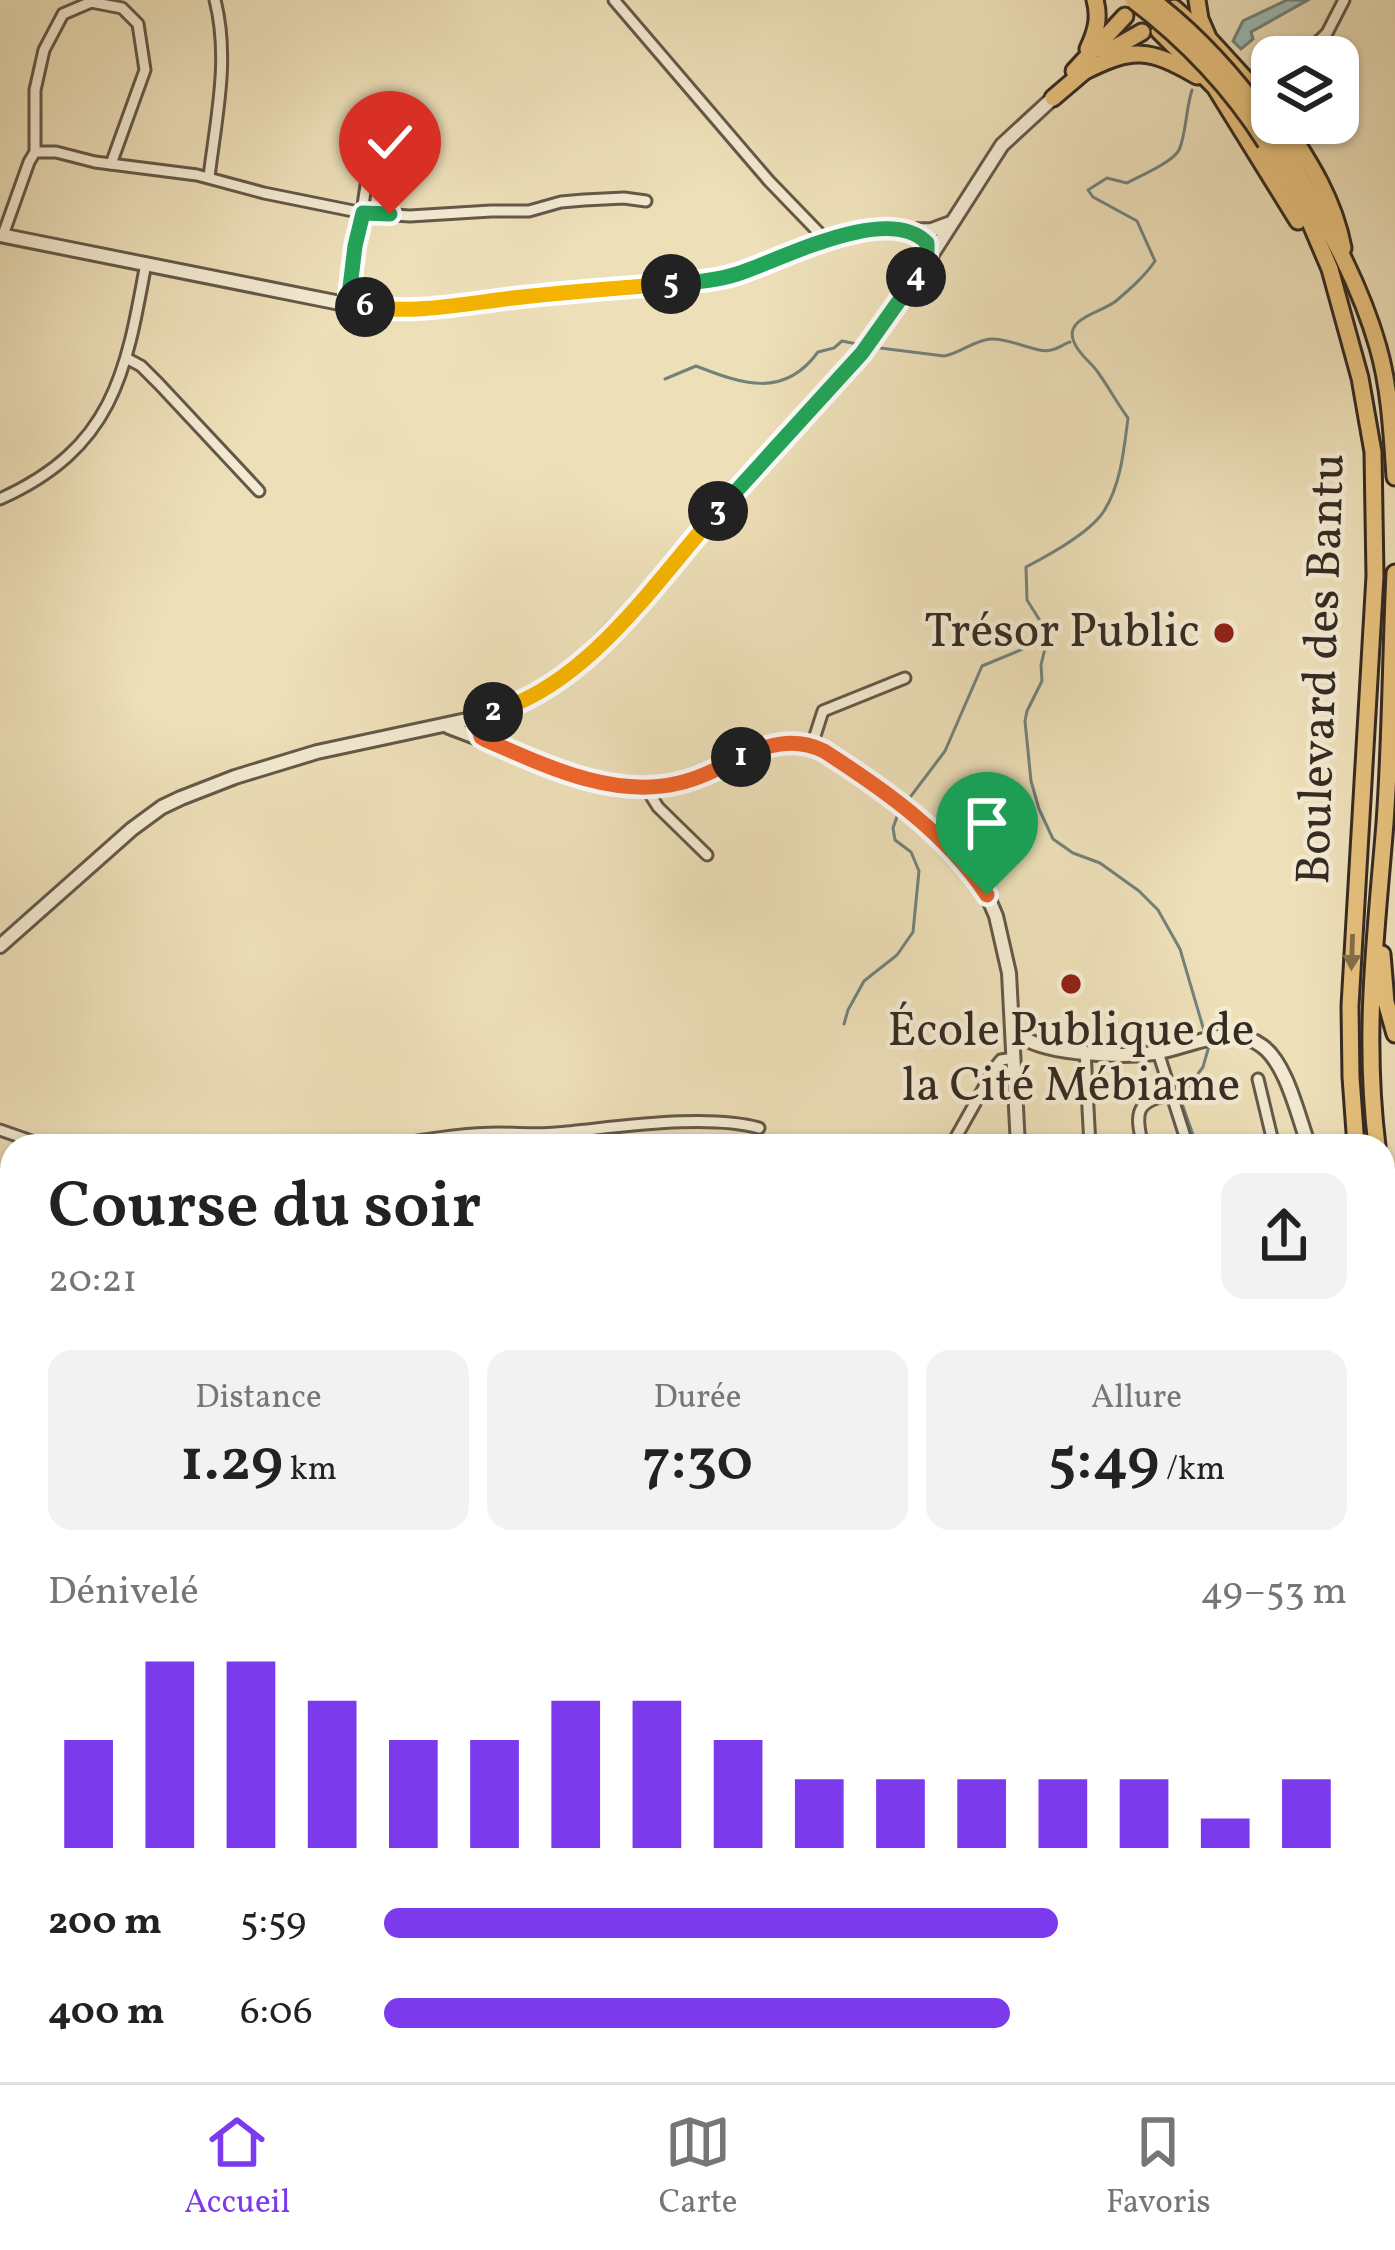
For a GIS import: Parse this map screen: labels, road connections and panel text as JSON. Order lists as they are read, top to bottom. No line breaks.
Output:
{"streets":{"highway":["Boulevard des Bantu"]},"places":["Trésor Public","École Publique de la Cité Mébiame"],"page":{"pins":["4","5","6","3","2","1"],"heading":["Course du soir","20:21"],"stats":[["Distance","1.29 km"],["Durée","7:30"],["Allure","5:49 /km"]],"chart":["Dénivelé","49–53 m"],"list":[{"name":"200 m","note":"5:59"},{"name":"400 m","note":"6:06"}],"tabs":["Accueil","Carte","Favoris"]}}
